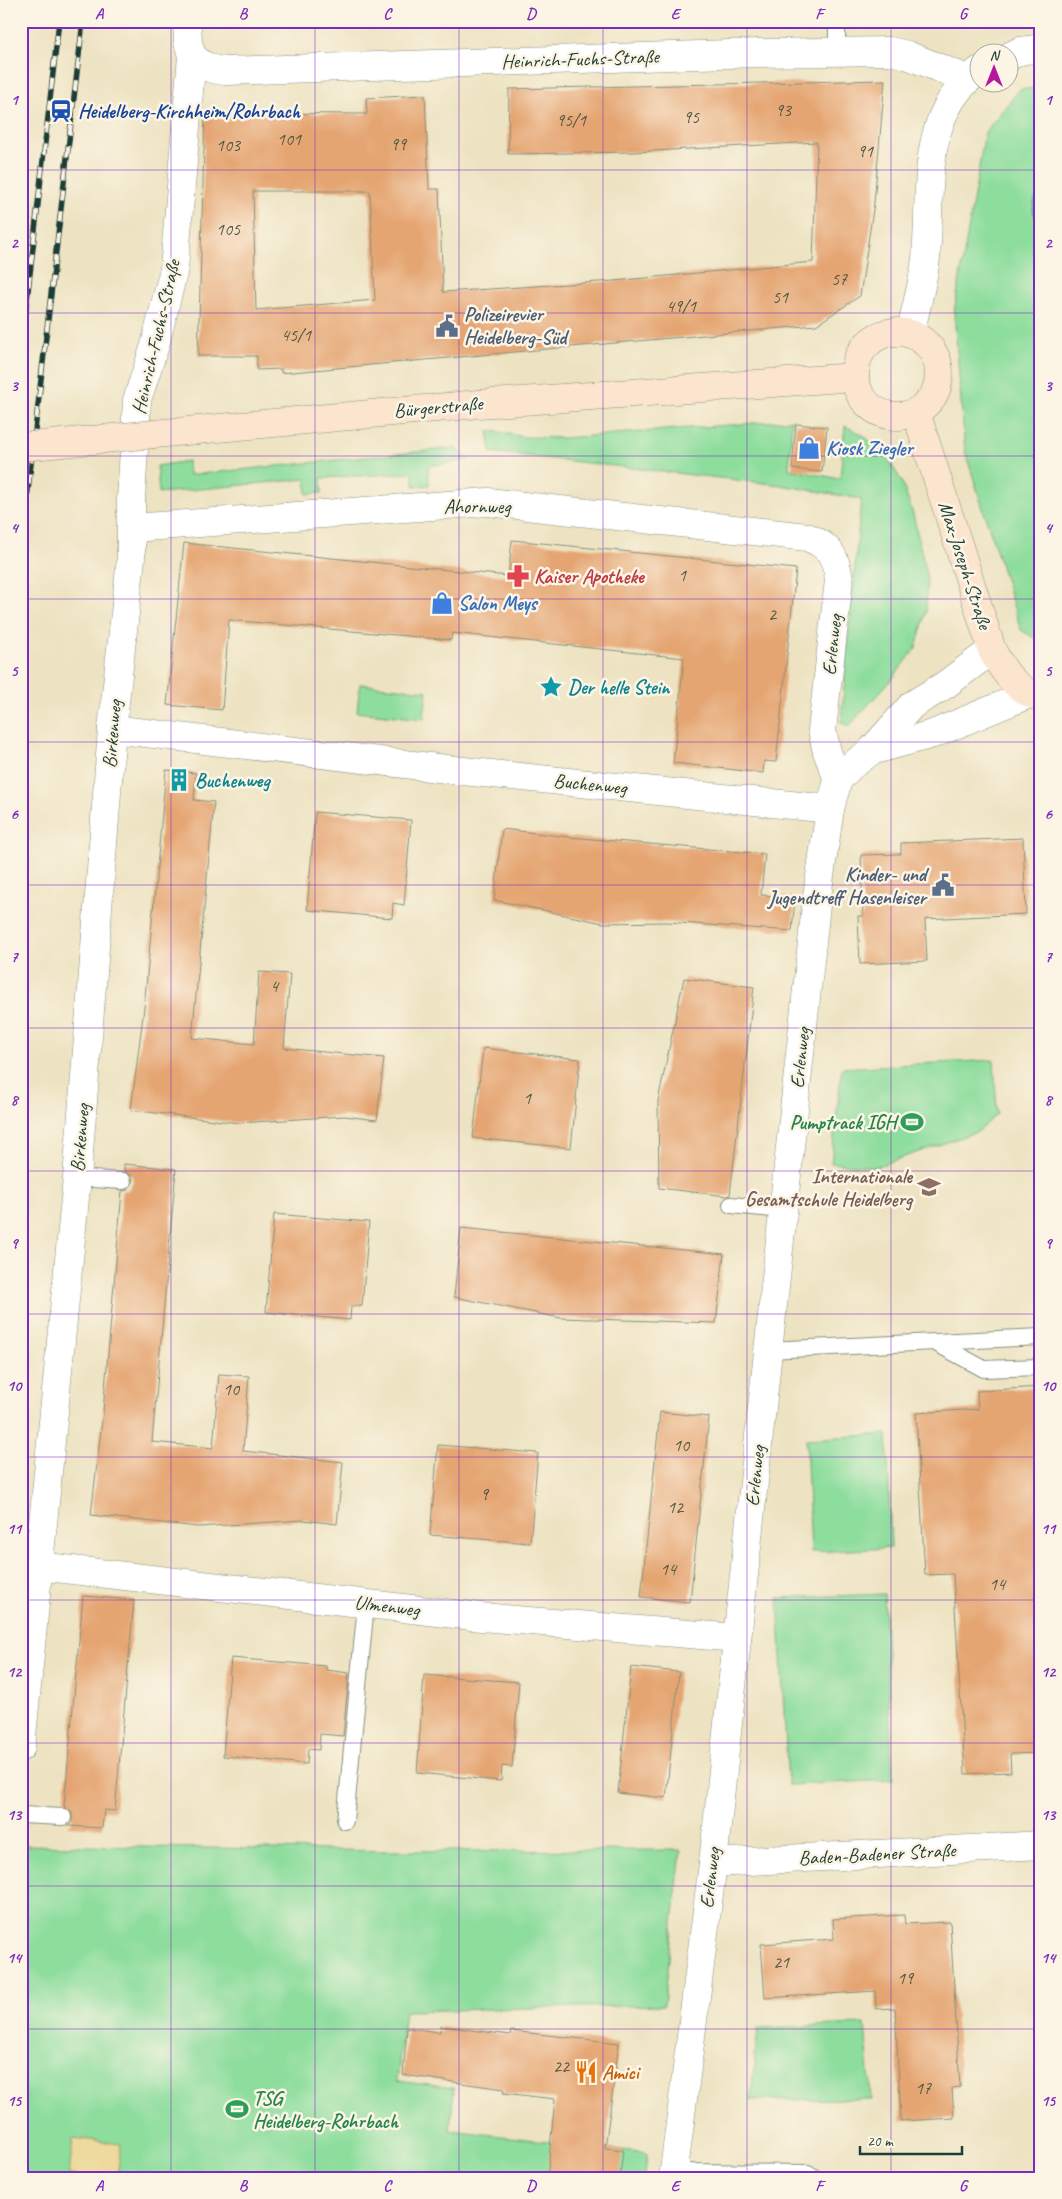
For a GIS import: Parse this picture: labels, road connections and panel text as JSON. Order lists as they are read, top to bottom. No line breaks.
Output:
{"streets":{"street":["Heinrich-Fuchs-Straße","Bürgerstraße","Ahornweg","Max-Joseph-Straße","Erlenweg","Birkenweg","Buchenweg","Ulmenweg","Baden-Badener Straße"]},"crossings":[["Heinrich-Fuchs-Straße","Bürgerstraße"],["Heinrich-Fuchs-Straße","Ahornweg"],["Heinrich-Fuchs-Straße","Max-Joseph-Straße"],["Heinrich-Fuchs-Straße","Birkenweg"],["Bürgerstraße","Max-Joseph-Straße"],["Ahornweg","Erlenweg"],["Ahornweg","Birkenweg"],["Erlenweg","Buchenweg"],["Erlenweg","Ulmenweg"],["Erlenweg","Baden-Badener Straße"],["Birkenweg","Buchenweg"],["Birkenweg","Ulmenweg"]],"places":{"station":["Heidelberg-Kirchheim/Rohrbach"],"public building":["Polizeirevier Heidelberg-Süd","Kinder- und Jugendtreff Hasenleiser"],"shop":["Kiosk Ziegler","Salon Meys"],"pharmacy":["Kaiser Apotheke"],"place":["Der helle Stein"],"building":["Buchenweg"],"sports":["Pumptrack IGH","TSG Heidelberg-Rohrbach"],"school or university":["Internationale Gesamtschule Heidelberg"],"restaurant":["Amici"]},"house_numbers":["93","95","95/1","101","99","103","91","105","57","51","49/1","45/1","1","2","4","1","10","10","9","12","14","14","21","19","22","17"],"scale_bar":"20 m","north":"top","grid":{"columns":["A","B","C","D","E","F","G"],"rows":["1","2","3","4","5","6","7","8","9","10","11","12","13","14","15"]}}
